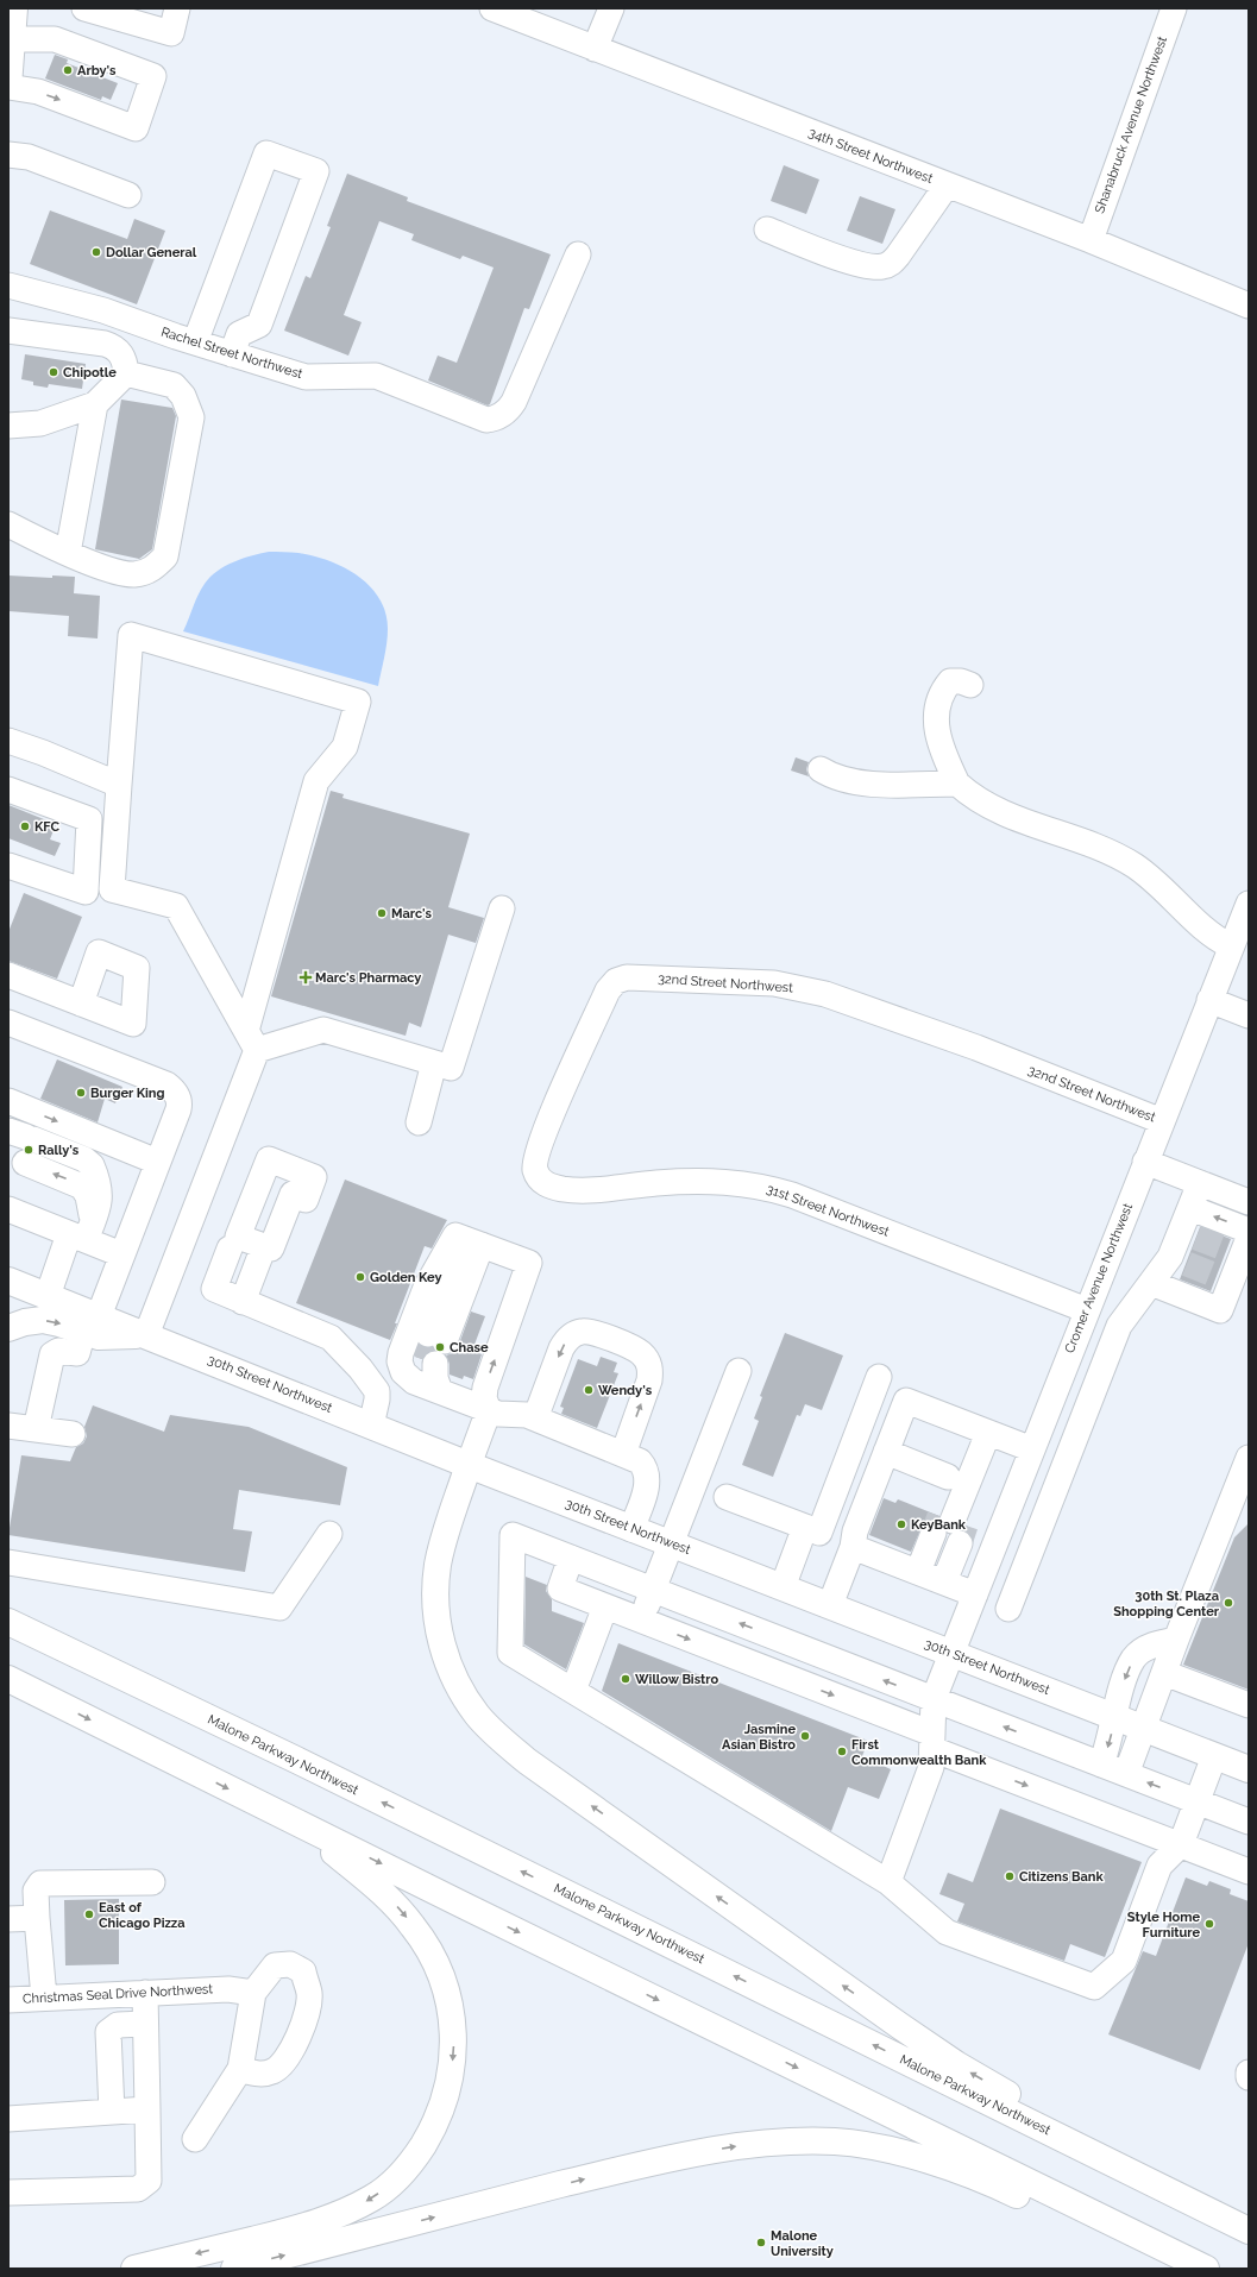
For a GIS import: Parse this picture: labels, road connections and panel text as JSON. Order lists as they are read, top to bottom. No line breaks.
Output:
{"streets":{"main road":["30th Street Northwest","Malone Parkway Northwest"],"street":["Shanabruck Avenue Northwest","34th Street Northwest","Rachel Street Northwest","32nd Street Northwest","31st Street Northwest","Cromer Avenue Northwest","Christmas Seal Drive Northwest"]},"crossings":[["Shanabruck Avenue Northwest","34th Street Northwest"],["32nd Street Northwest","31st Street Northwest"],["32nd Street Northwest","Cromer Avenue Northwest"],["31st Street Northwest","Cromer Avenue Northwest"],["Cromer Avenue Northwest","30th Street Northwest"]],"places":{"other":["Arby's","Dollar General","Chipotle","KFC","Marc's","Burger King","Rally's","Golden Key","Chase","Wendy's","KeyBank","30th St. Plaza Shopping Center","Willow Bistro","Jasmine Asian Bistro","First Commonwealth Bank","Citizens Bank","East of Chicago Pizza","Style Home Furniture","Malone University"],"health":["Marc's Pharmacy"]}}
